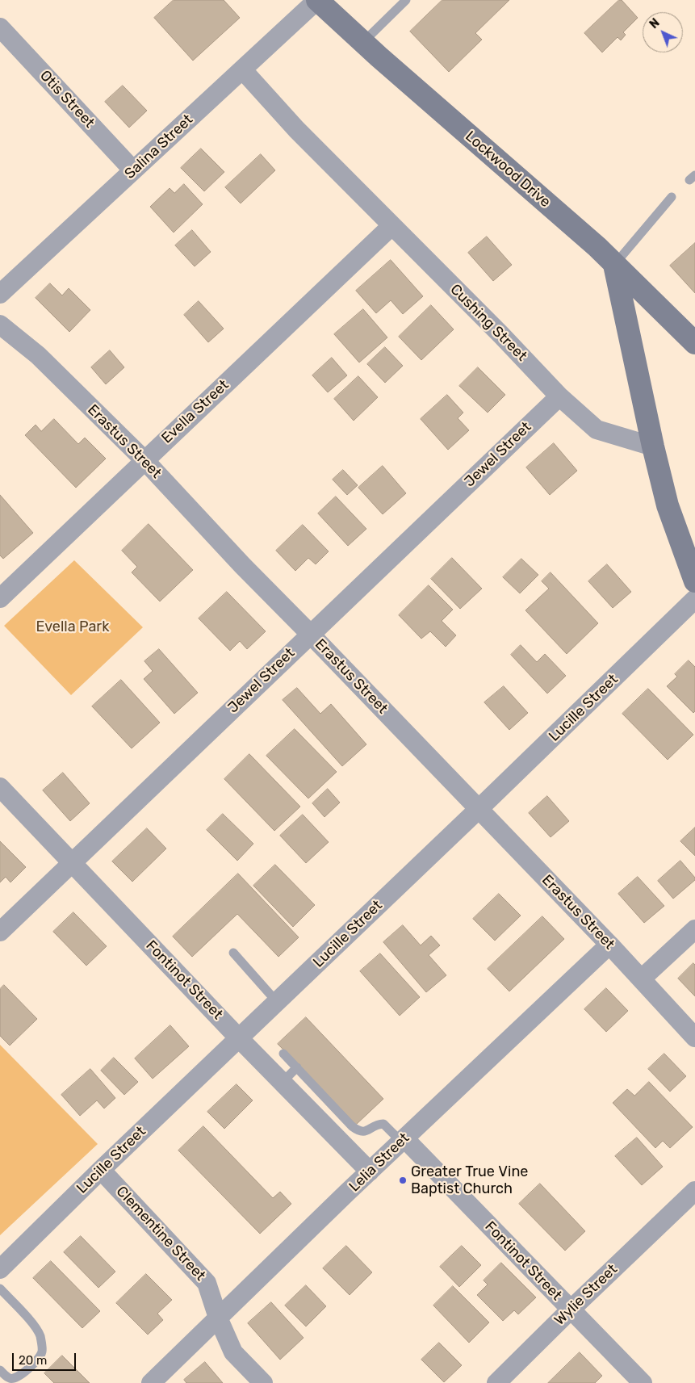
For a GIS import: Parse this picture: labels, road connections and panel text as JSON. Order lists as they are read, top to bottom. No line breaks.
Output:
{"streets":{"main road":["Lockwood Drive"],"street":["Otis Street","Salina Street","Cushing Street","Evella Street","Erastus Street","Jewel Street","Lucille Street","Fontinot Street","Lelia Street","Clementine Street","Wylie Street"]},"crossings":[["Otis Street","Salina Street"],["Salina Street","Lockwood Drive"],["Salina Street","Cushing Street"],["Cushing Street","Evella Street"],["Cushing Street","Jewel Street"],["Evella Street","Erastus Street"],["Erastus Street","Jewel Street"],["Erastus Street","Lucille Street"],["Erastus Street","Lelia Street"],["Jewel Street","Fontinot Street"],["Lucille Street","Fontinot Street"],["Lucille Street","Clementine Street"],["Fontinot Street","Lelia Street"],["Fontinot Street","Wylie Street"],["Lelia Street","Clementine Street"]],"parks":["Evella Park"],"places":["Greater True Vine Baptist Church"],"scale_bar":"20 m","north":"top left"}
